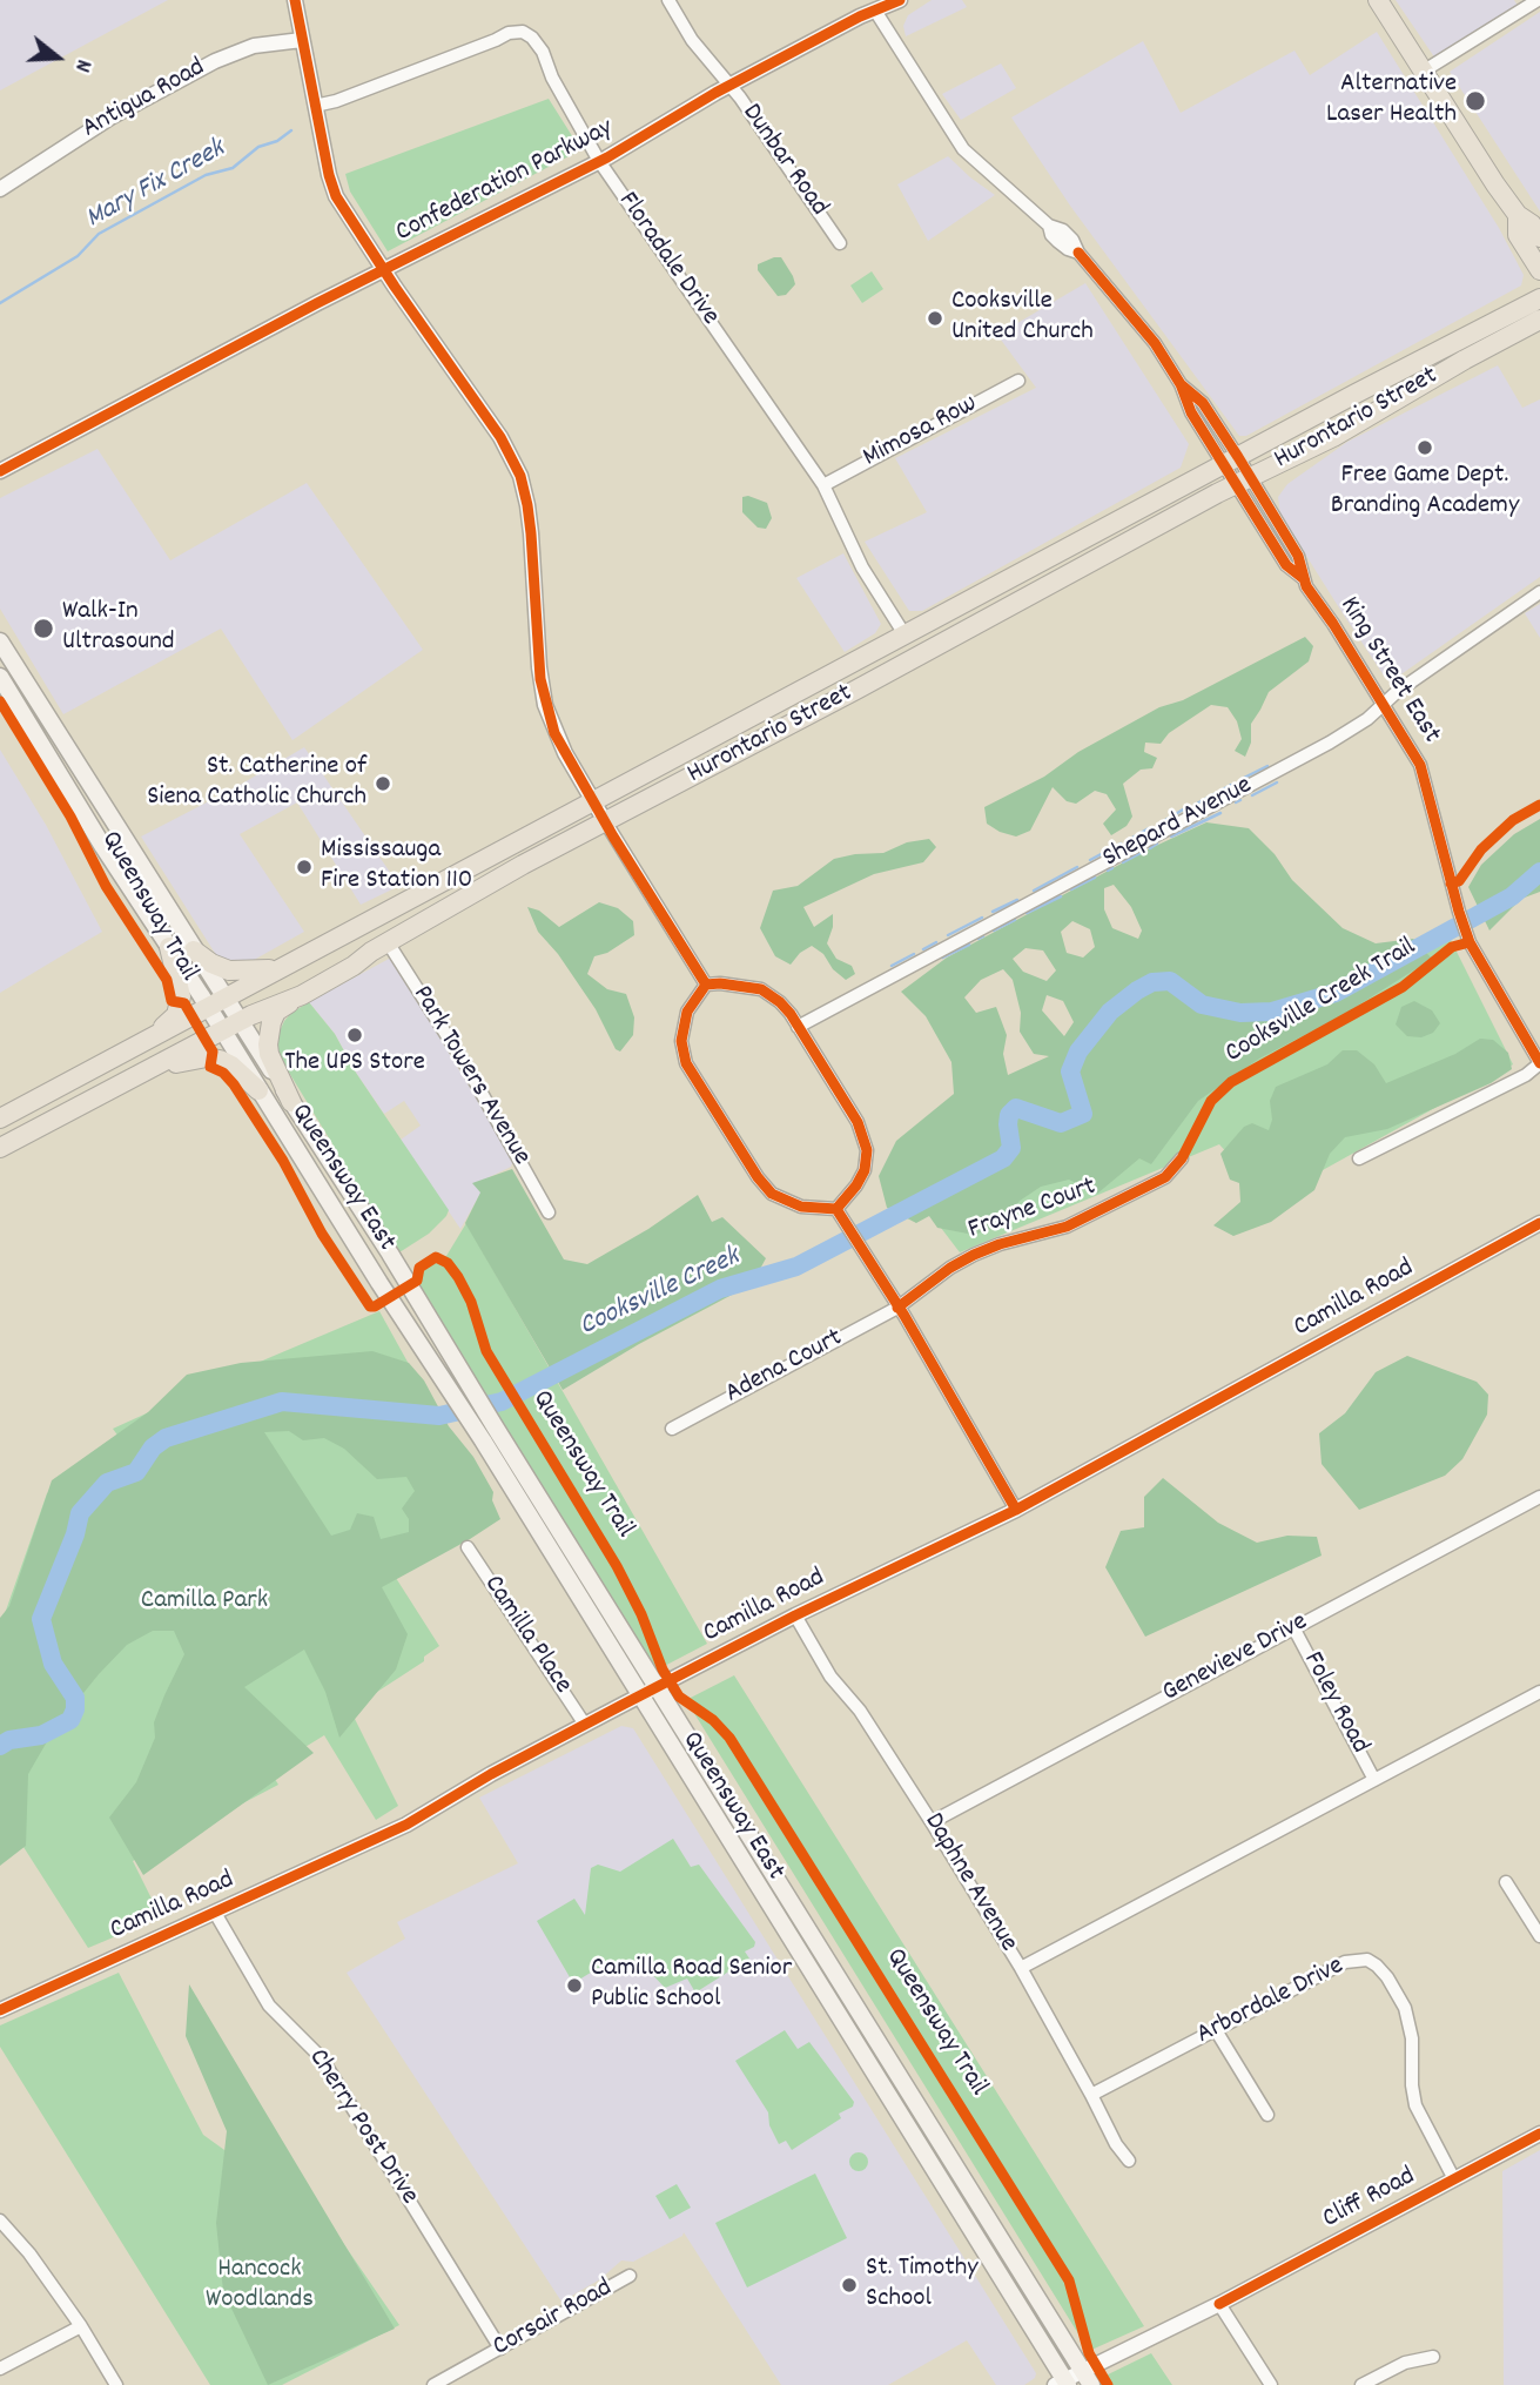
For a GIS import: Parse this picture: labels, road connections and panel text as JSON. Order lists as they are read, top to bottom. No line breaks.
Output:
{"streets":{"main road":["Hurontario Street","Queensway East"],"street":["Antigua Road","Dunbar Road","Confederation Parkway","Floradale Drive","Mimosa Row","King Street East","Shepard Avenue","Park Towers Avenue","Frayne Court","Camilla Road","Adena Court","Camilla Place","Genevieve Drive","Foley Road","Daphne Avenue","Arbordale Drive","Cherry Post Drive","Cliff Road","Corsair Road"],"cycle path":["Queensway Trail","Cooksville Creek Trail"]},"crossings":[["Dunbar Road","Confederation Parkway"],["Confederation Parkway","Floradale Drive"],["Confederation Parkway","King Street East"],["Floradale Drive","Hurontario Street"],["Floradale Drive","Mimosa Row"],["Hurontario Street","King Street East"],["Hurontario Street","Park Towers Avenue"],["Hurontario Street","Queensway East"],["King Street East","Shepard Avenue"],["Queensway East","Camilla Road"],["Queensway East","Cliff Road"],["Frayne Court","Adena Court"],["Camilla Road","Camilla Place"],["Camilla Road","Daphne Avenue"],["Camilla Road","Cherry Post Drive"],["Genevieve Drive","Foley Road"],["Genevieve Drive","Daphne Avenue"],["Daphne Avenue","Arbordale Drive"],["Arbordale Drive","Cliff Road"],["Cherry Post Drive","Corsair Road"]],"water":["Mary Fix Creek","Cooksville Creek"],"parks":["Camilla Park","Hancock Woodlands"],"places":["Alternative Laser Health","Cooksville United Church","Free Game Dept. Branding Academy","Walk-In Ultrasound","St. Catherine of Siena Catholic Church","Mississauga Fire Station 110","The UPS Store","Camilla Road Senior Public School","St. Timothy School"],"north":"right"}
